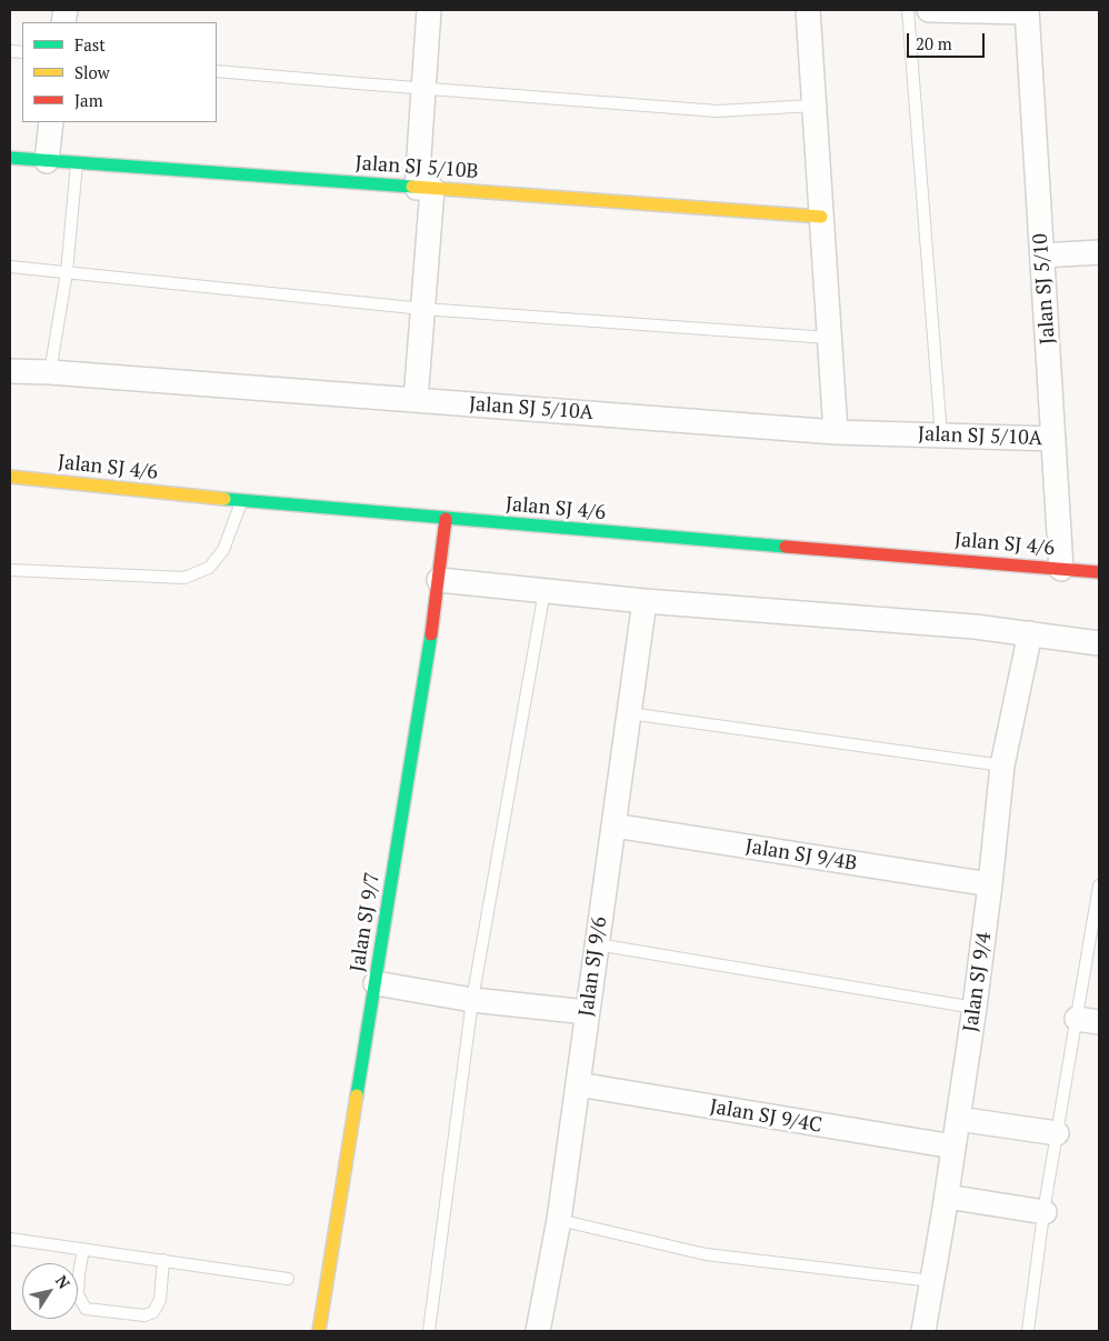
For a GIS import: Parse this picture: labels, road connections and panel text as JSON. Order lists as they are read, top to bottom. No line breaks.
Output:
{"streets":{"street":["Jalan SJ 5/10B","Jalan SJ 5/10","Jalan SJ 5/10A","Jalan SJ 4/6","Jalan SJ 9/4B","Jalan SJ 9/7","Jalan SJ 9/6","Jalan SJ 9/4","Jalan SJ 9/4C"]},"crossings":[["Jalan SJ 5/10","Jalan SJ 5/10A"],["Jalan SJ 5/10","Jalan SJ 4/6"],["Jalan SJ 4/6","Jalan SJ 9/7"],["Jalan SJ 9/4B","Jalan SJ 9/6"],["Jalan SJ 9/4B","Jalan SJ 9/4"],["Jalan SJ 9/6","Jalan SJ 9/4C"],["Jalan SJ 9/4","Jalan SJ 9/4C"]],"legend":["Fast","Slow","Jam"],"scale_bar":"20 m","north":"top right"}
